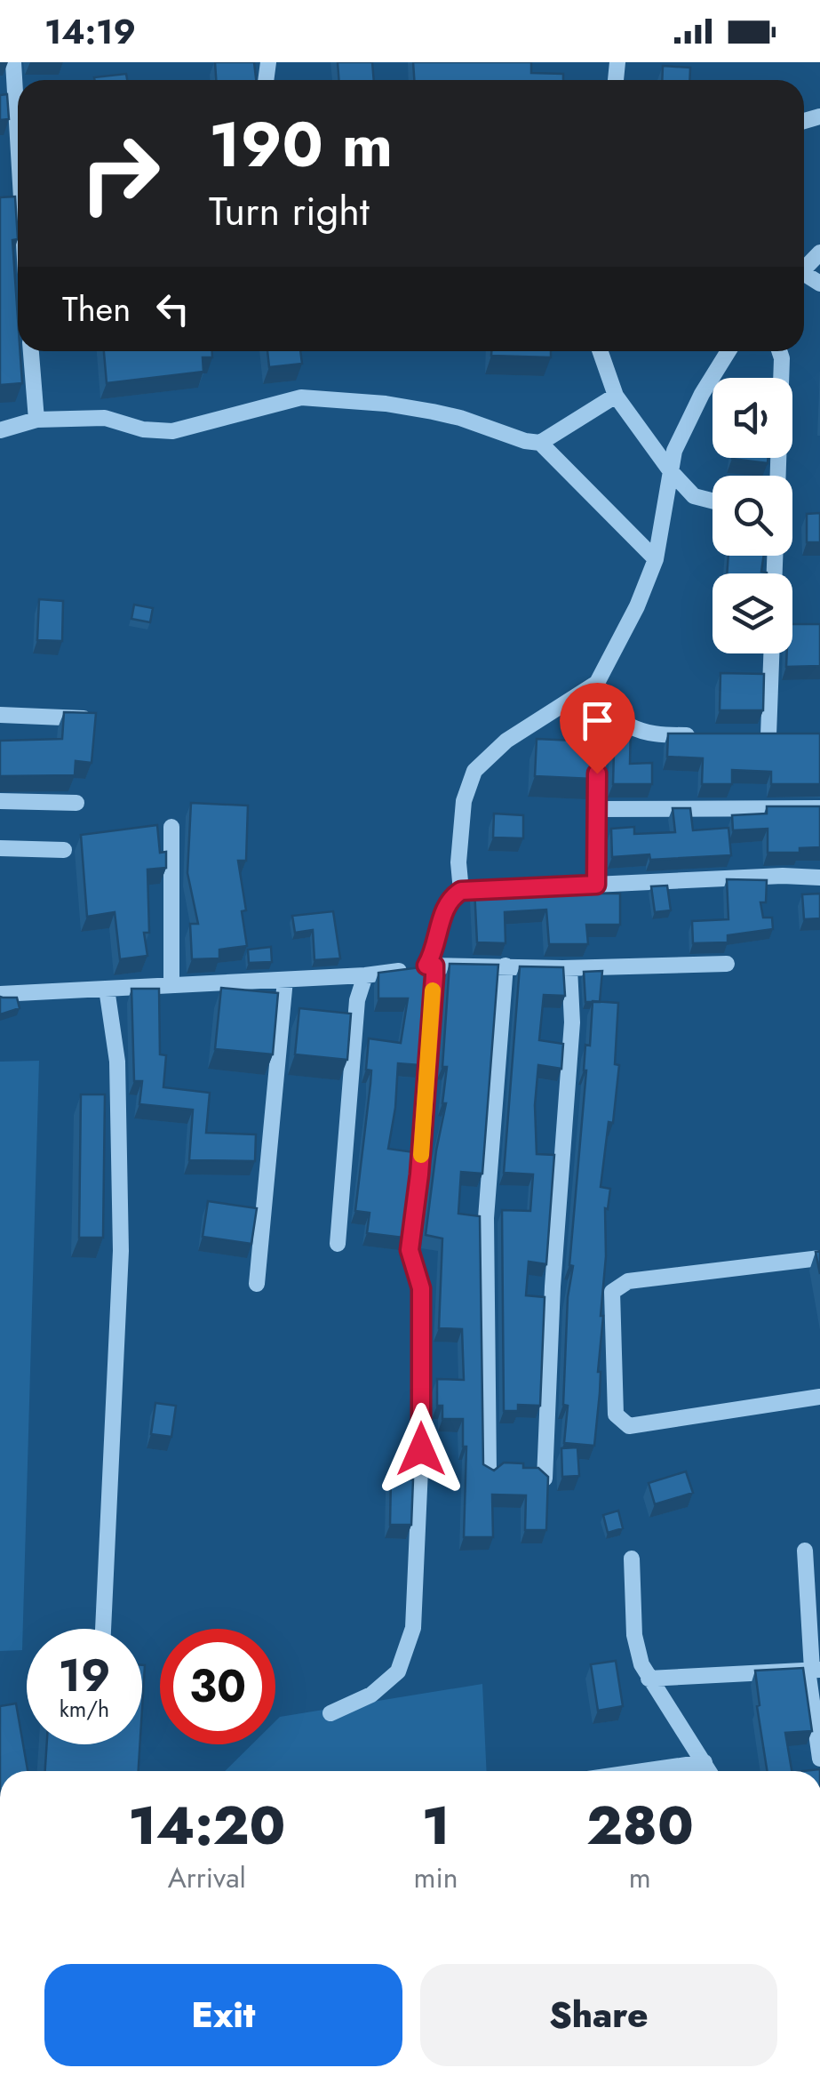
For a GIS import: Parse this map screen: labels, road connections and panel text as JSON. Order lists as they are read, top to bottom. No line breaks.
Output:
{"page":{"status":"14:19","turn":["190 m","Turn right"],"then":"Then","speed":"19 km/h","limit":"30","eta":["14:20","Arrival","1","min","280","m"],"buttons":["Exit","Share"]}}
